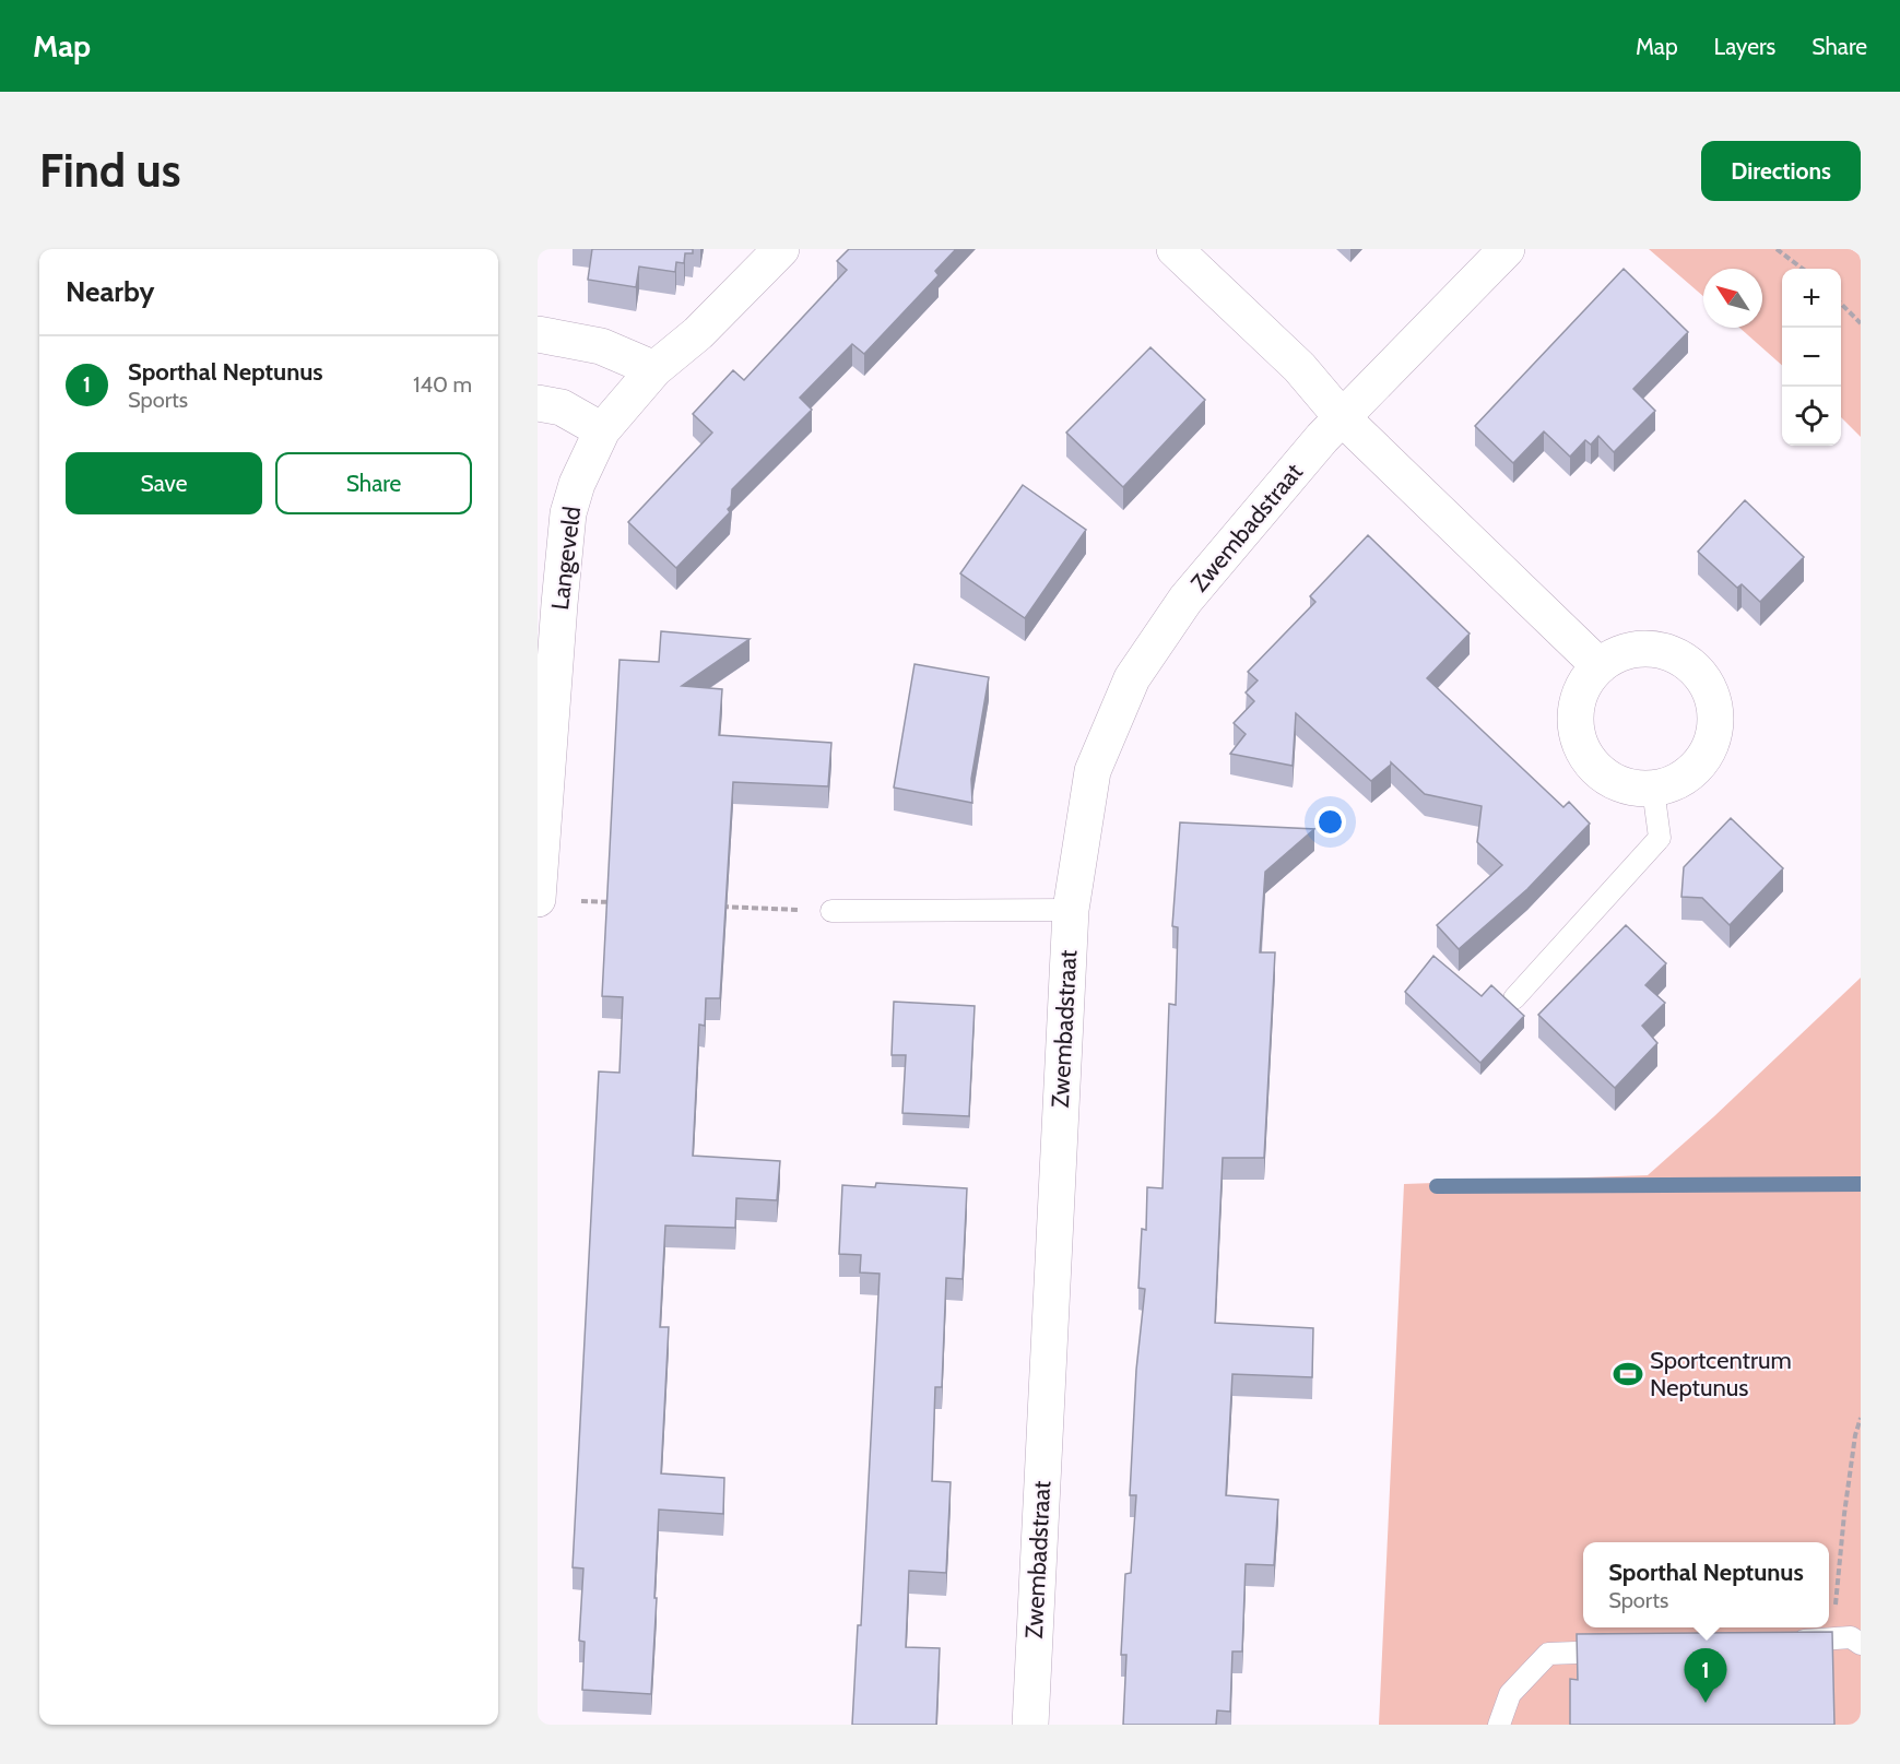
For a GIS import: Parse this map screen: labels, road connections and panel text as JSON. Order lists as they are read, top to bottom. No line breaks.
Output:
{"streets":{"street":["Zwembadstraat","Langeveld"]},"places":{"sports":["Sportcentrum Neptunus"]},"north":"top left","page":{"header":"Map","nav":["Map","Layers","Share"],"buttons":["Directions",["Save","Share"]],"title":"Find us","heading":"Nearby","map_buttons":["+","−"],"list":[{"mark":"1","name":"Sporthal Neptunus","note":"Sports","value":"140 m"}],"popup":["Sporthal Neptunus","Sports"],"pins":"1"}}
